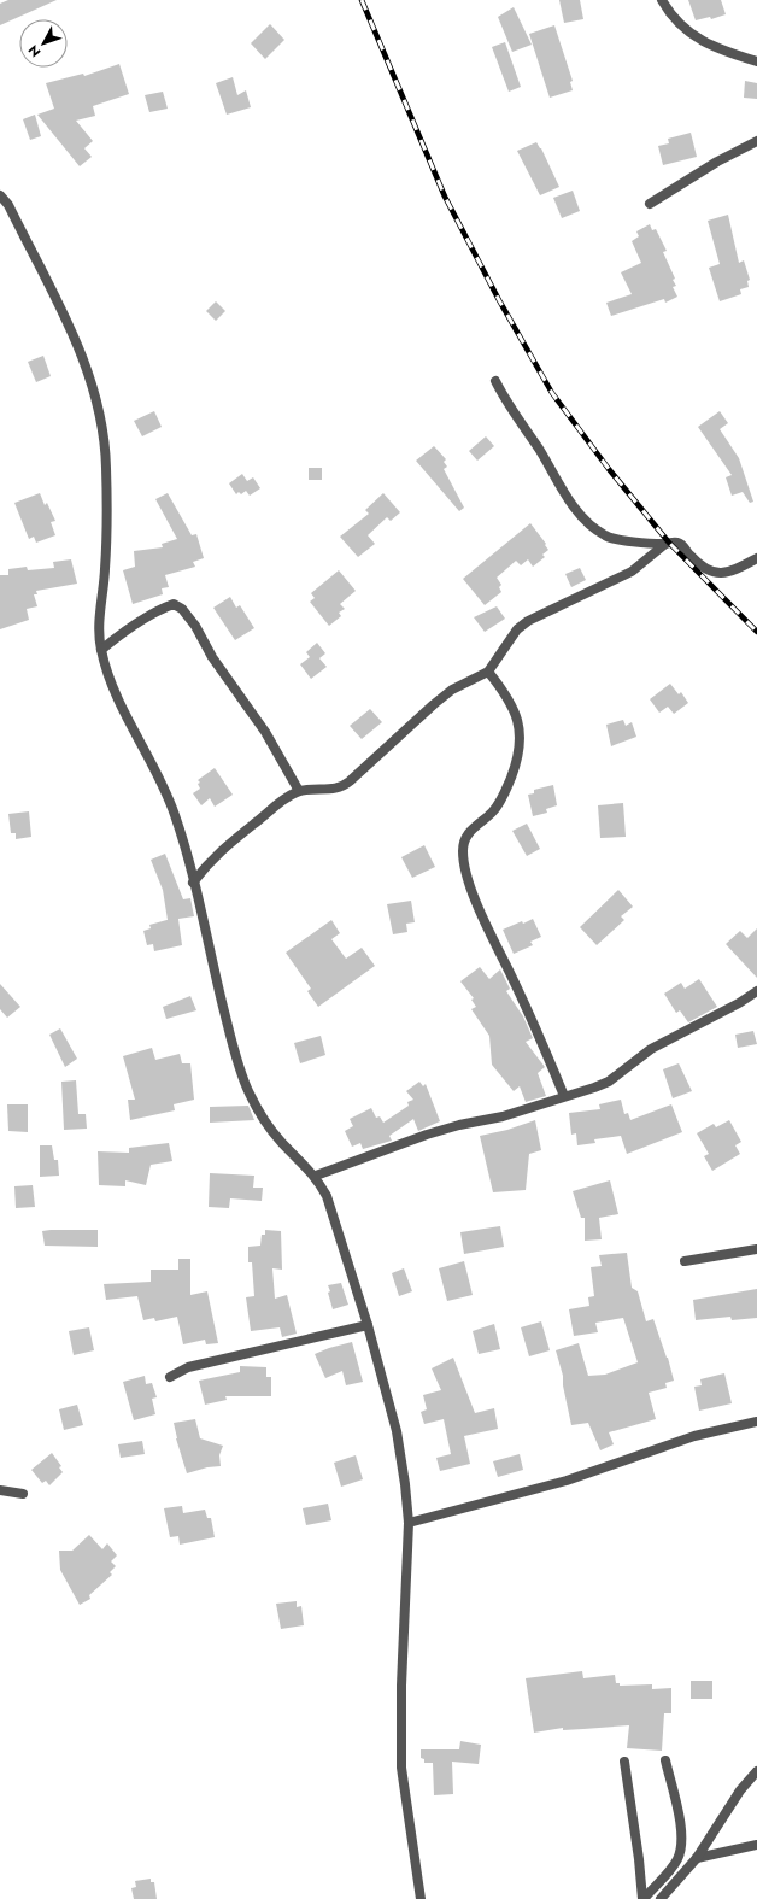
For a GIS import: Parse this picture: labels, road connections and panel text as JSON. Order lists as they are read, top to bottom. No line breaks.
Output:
{"north":"bottom left"}
